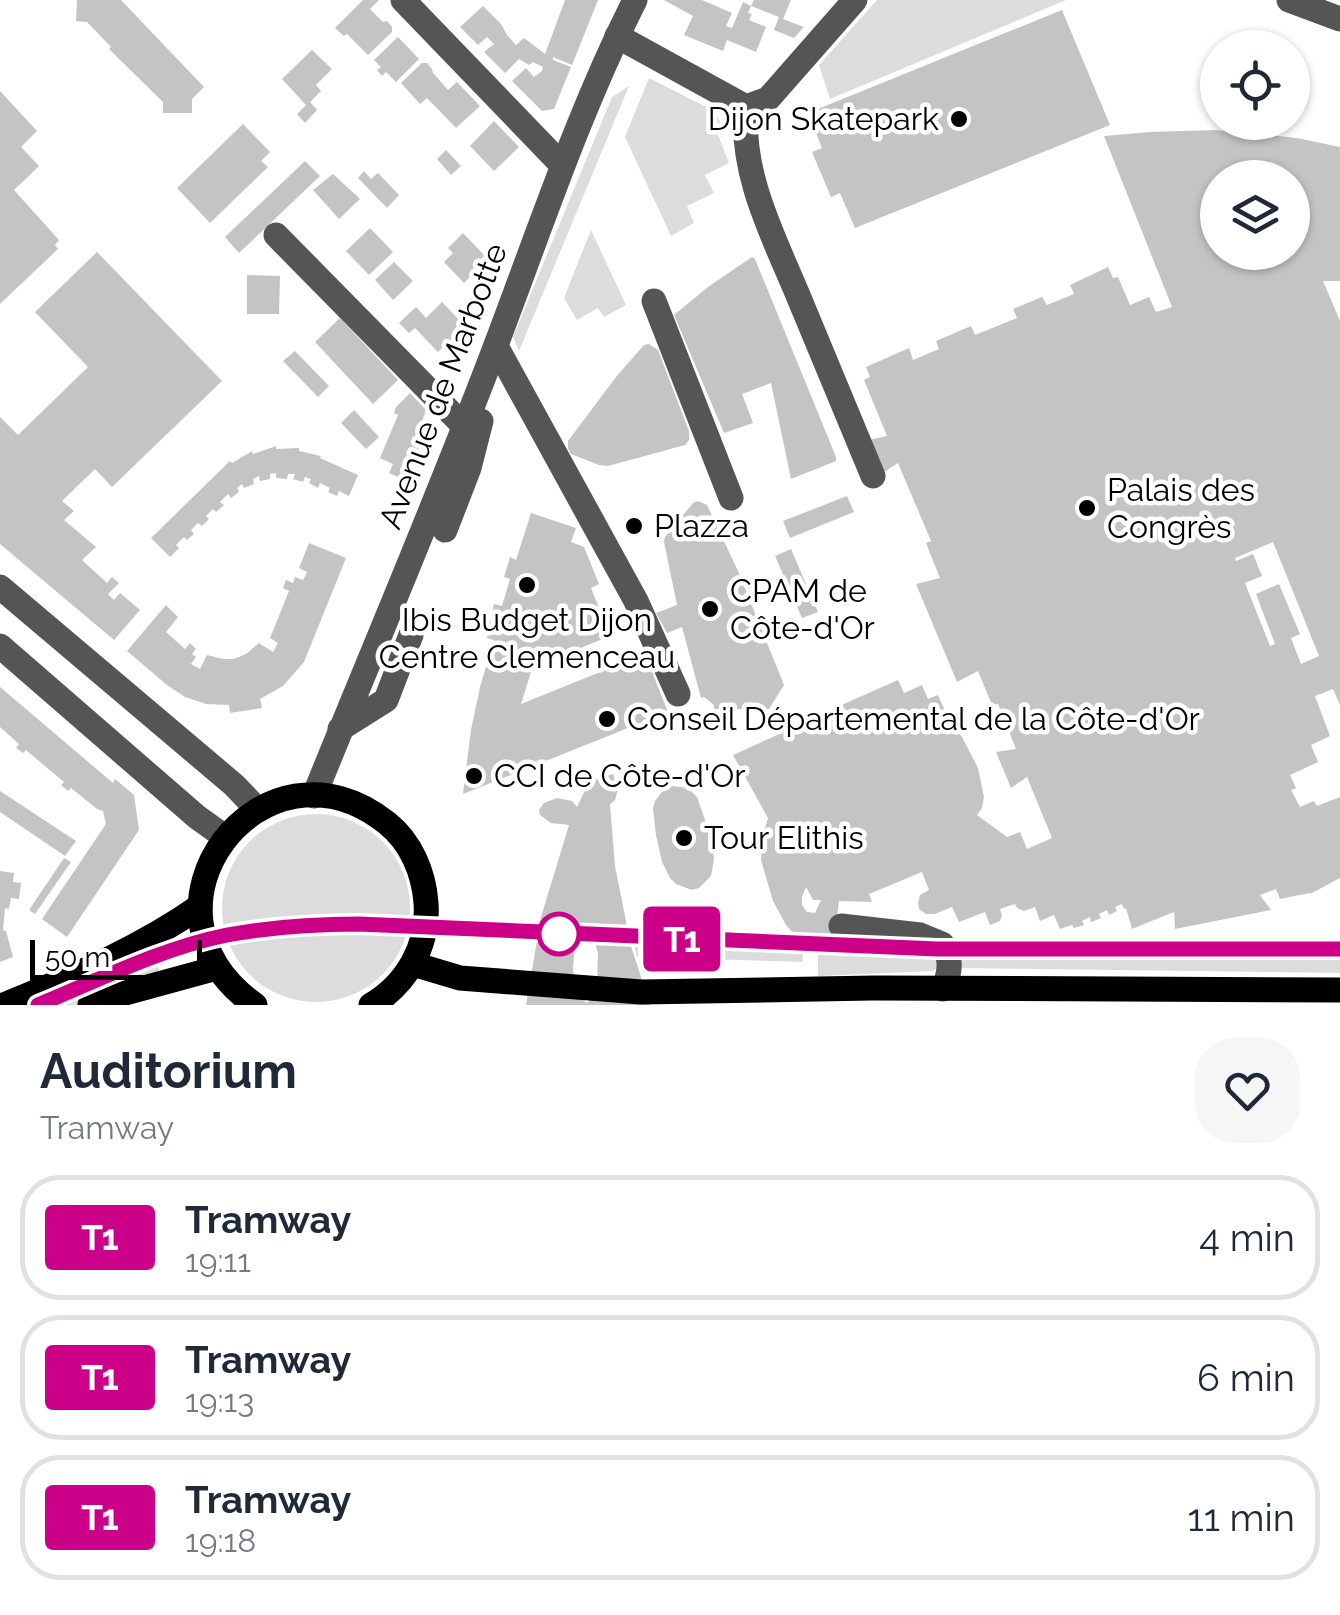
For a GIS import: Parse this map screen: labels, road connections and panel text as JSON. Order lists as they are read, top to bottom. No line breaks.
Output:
{"streets":{"street":["Avenue de Marbotte"]},"places":["Dijon Skatepark","Palais des Congrès","Plazza","Ibis Budget Dijon Centre Clemenceau","CPAM de Côte-d'Or","Conseil Départemental de la Côte-d'Or","CCI de Côte-d'Or","Tour Elithis"],"lines":["tram line T1"],"scale_bar":"50 m","page":{"on_map":"T1","scale":"50 m","heading":["Auditorium","Tramway"],"list":[{"mark":"T1","name":"Tramway","note":"19:11","value":"4 min"},{"mark":"T1","name":"Tramway","note":"19:13","value":"6 min"},{"mark":"T1","name":"Tramway","note":"19:18","value":"11 min"}]}}
